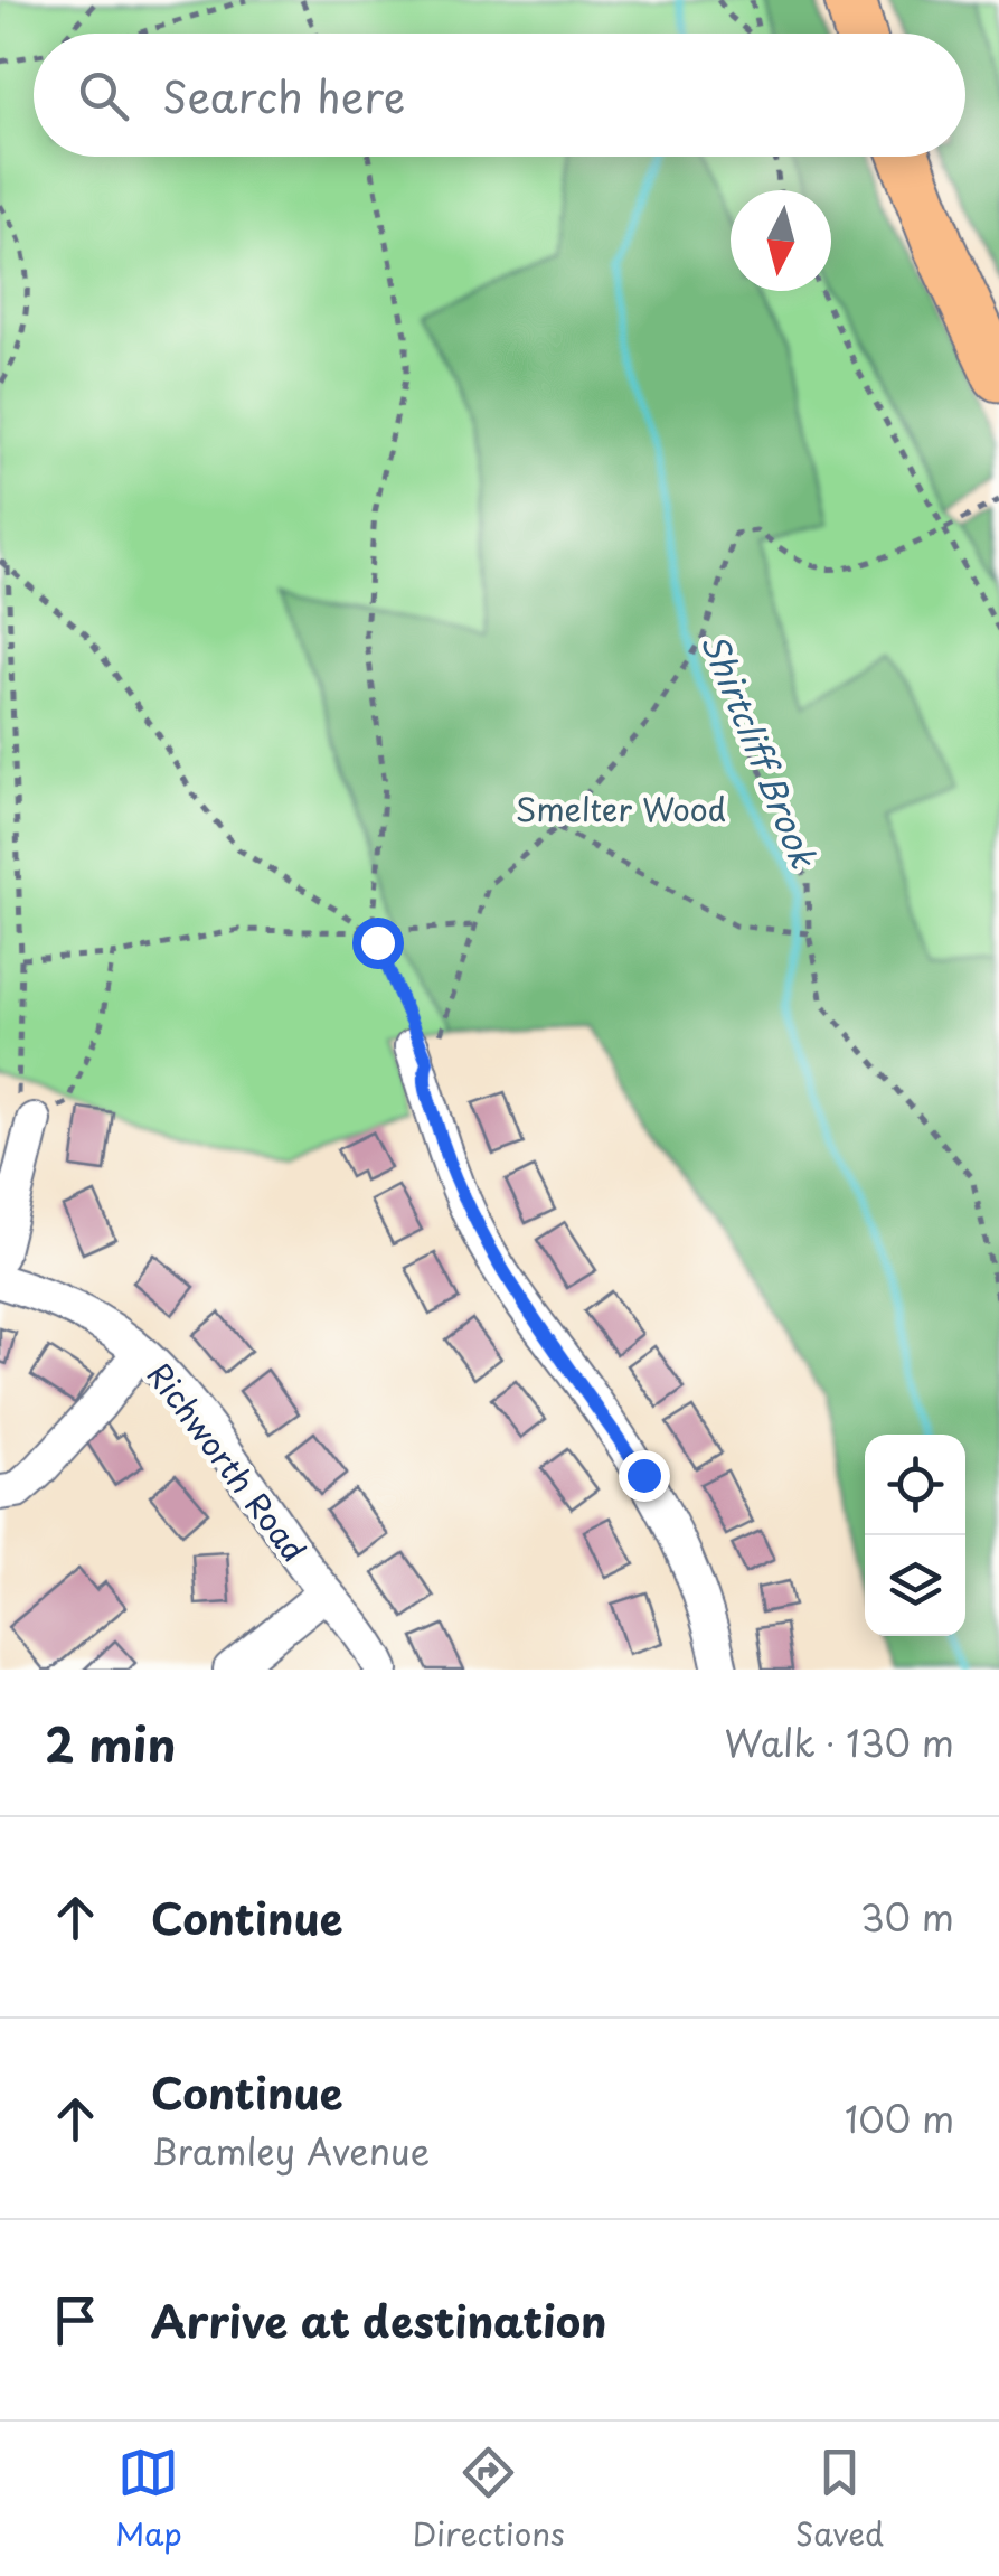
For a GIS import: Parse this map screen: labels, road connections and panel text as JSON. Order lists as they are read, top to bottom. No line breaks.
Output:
{"streets":{"street":["Richworth Road"]},"water":["Shirtcliff Brook"],"parks":["Smelter Wood"],"north":"bottom","page":{"search":"Search here","heading":["2 min","Walk · 130 m"],"list":[["Continue","30 m"],["Continue","Bramley Avenue","100 m"],"Arrive at destination"],"nav":["Map","Directions","Saved"]}}
